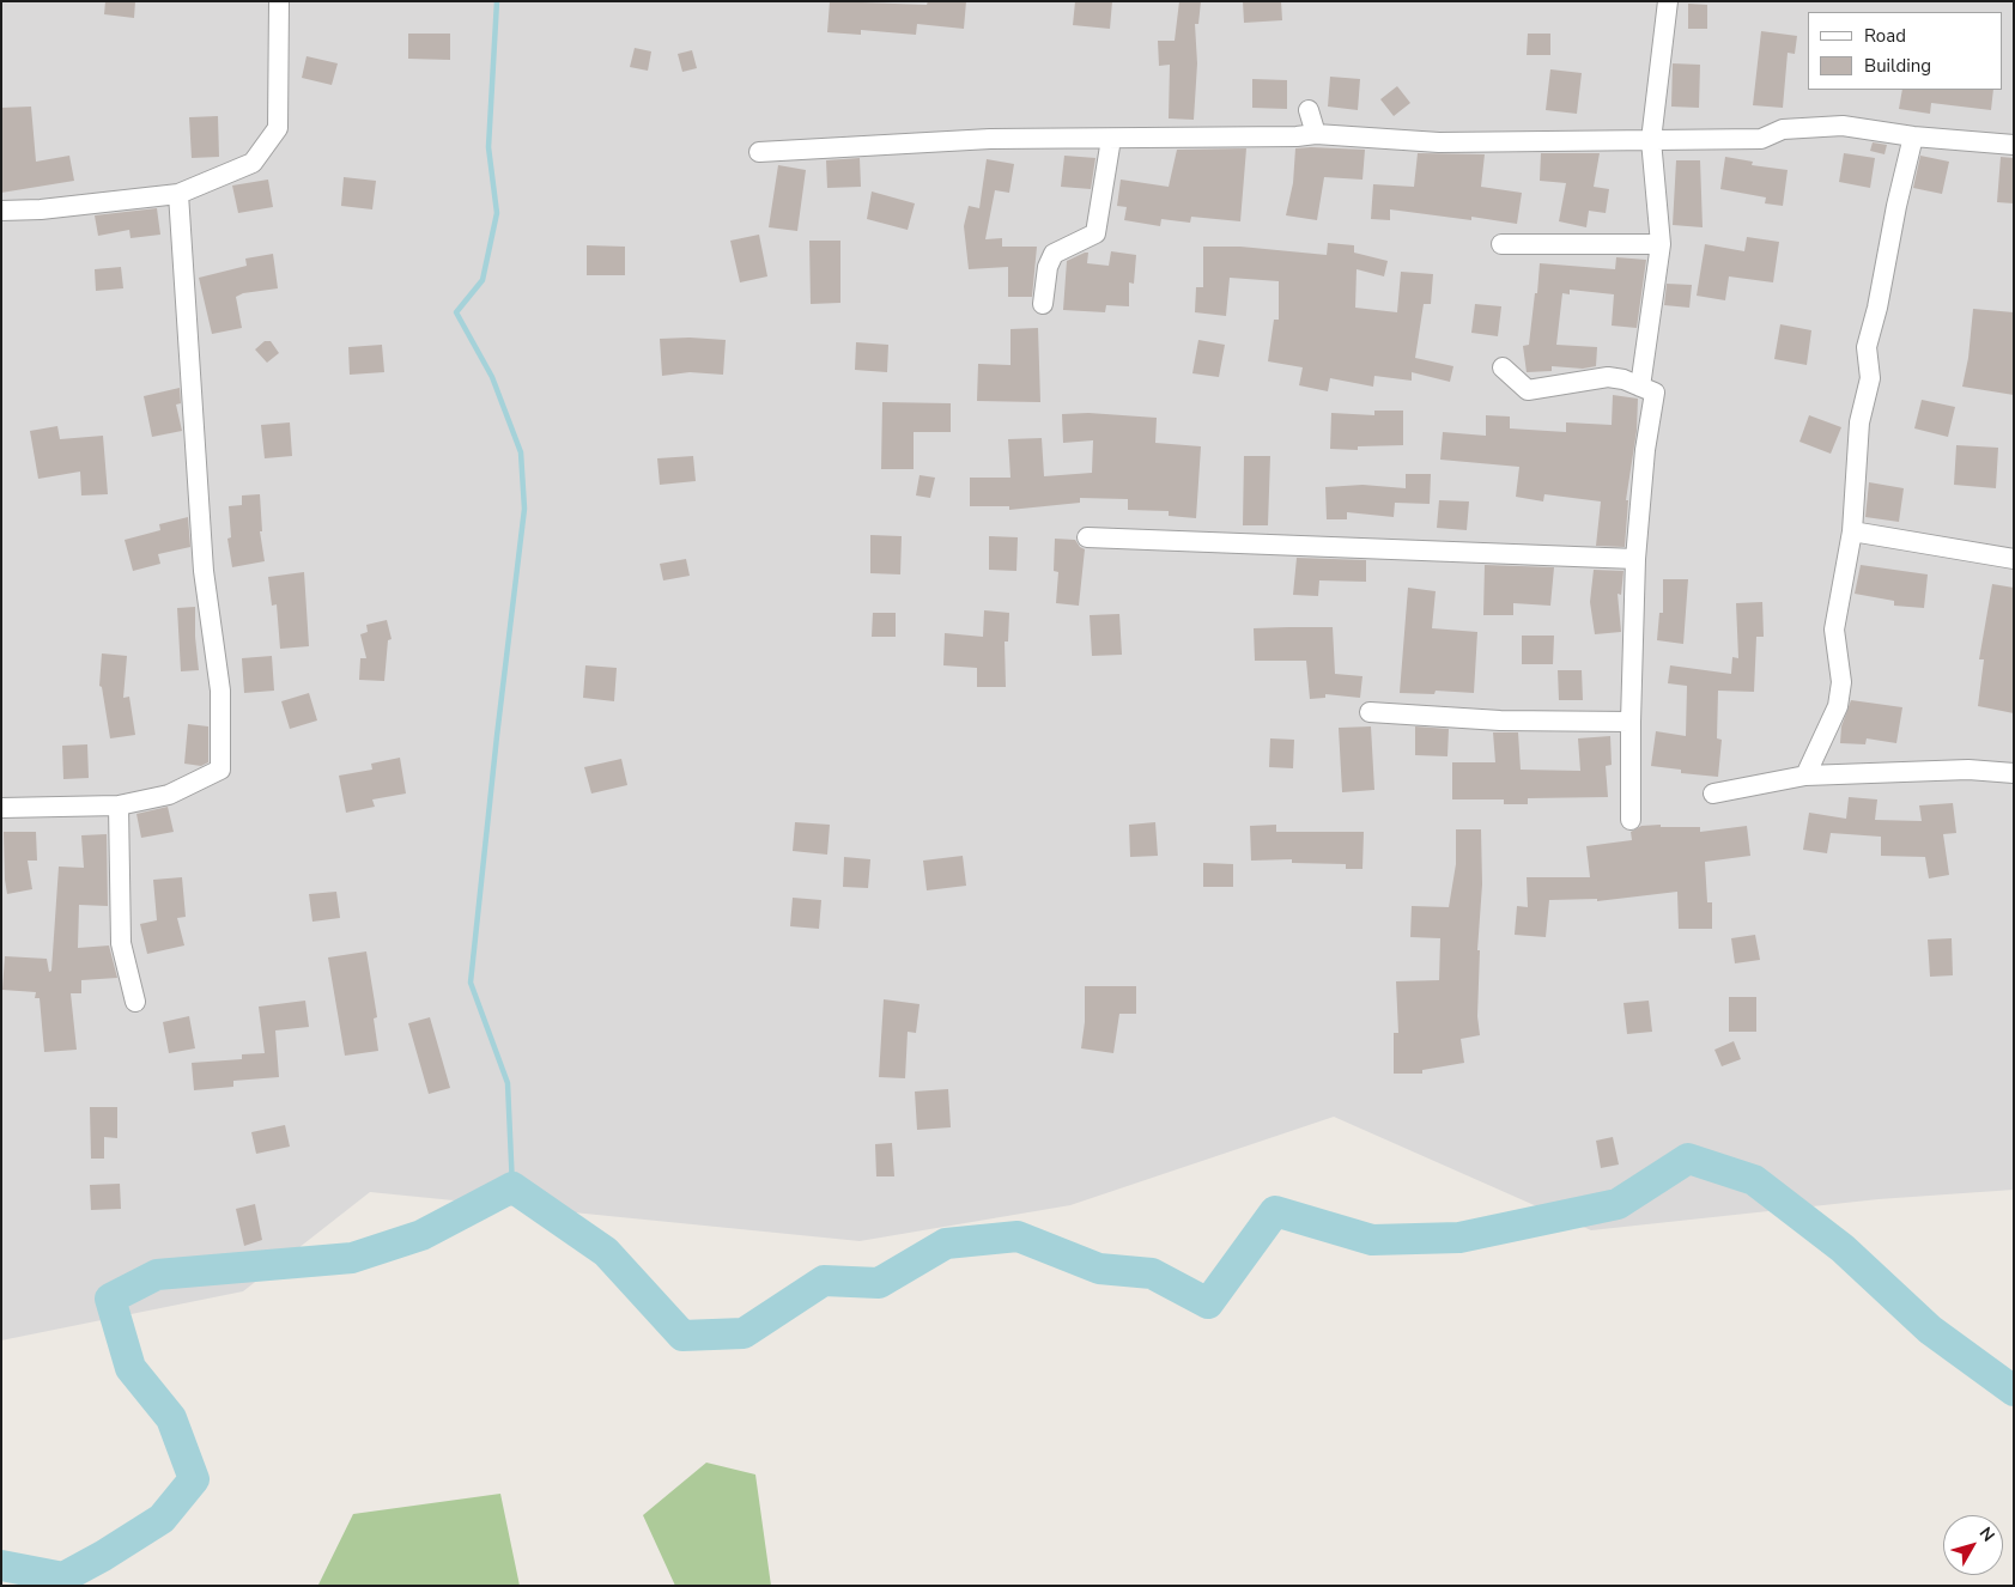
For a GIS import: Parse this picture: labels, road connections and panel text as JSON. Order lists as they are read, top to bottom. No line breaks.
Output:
{"legend":["Road","Building"],"north":"top right"}
